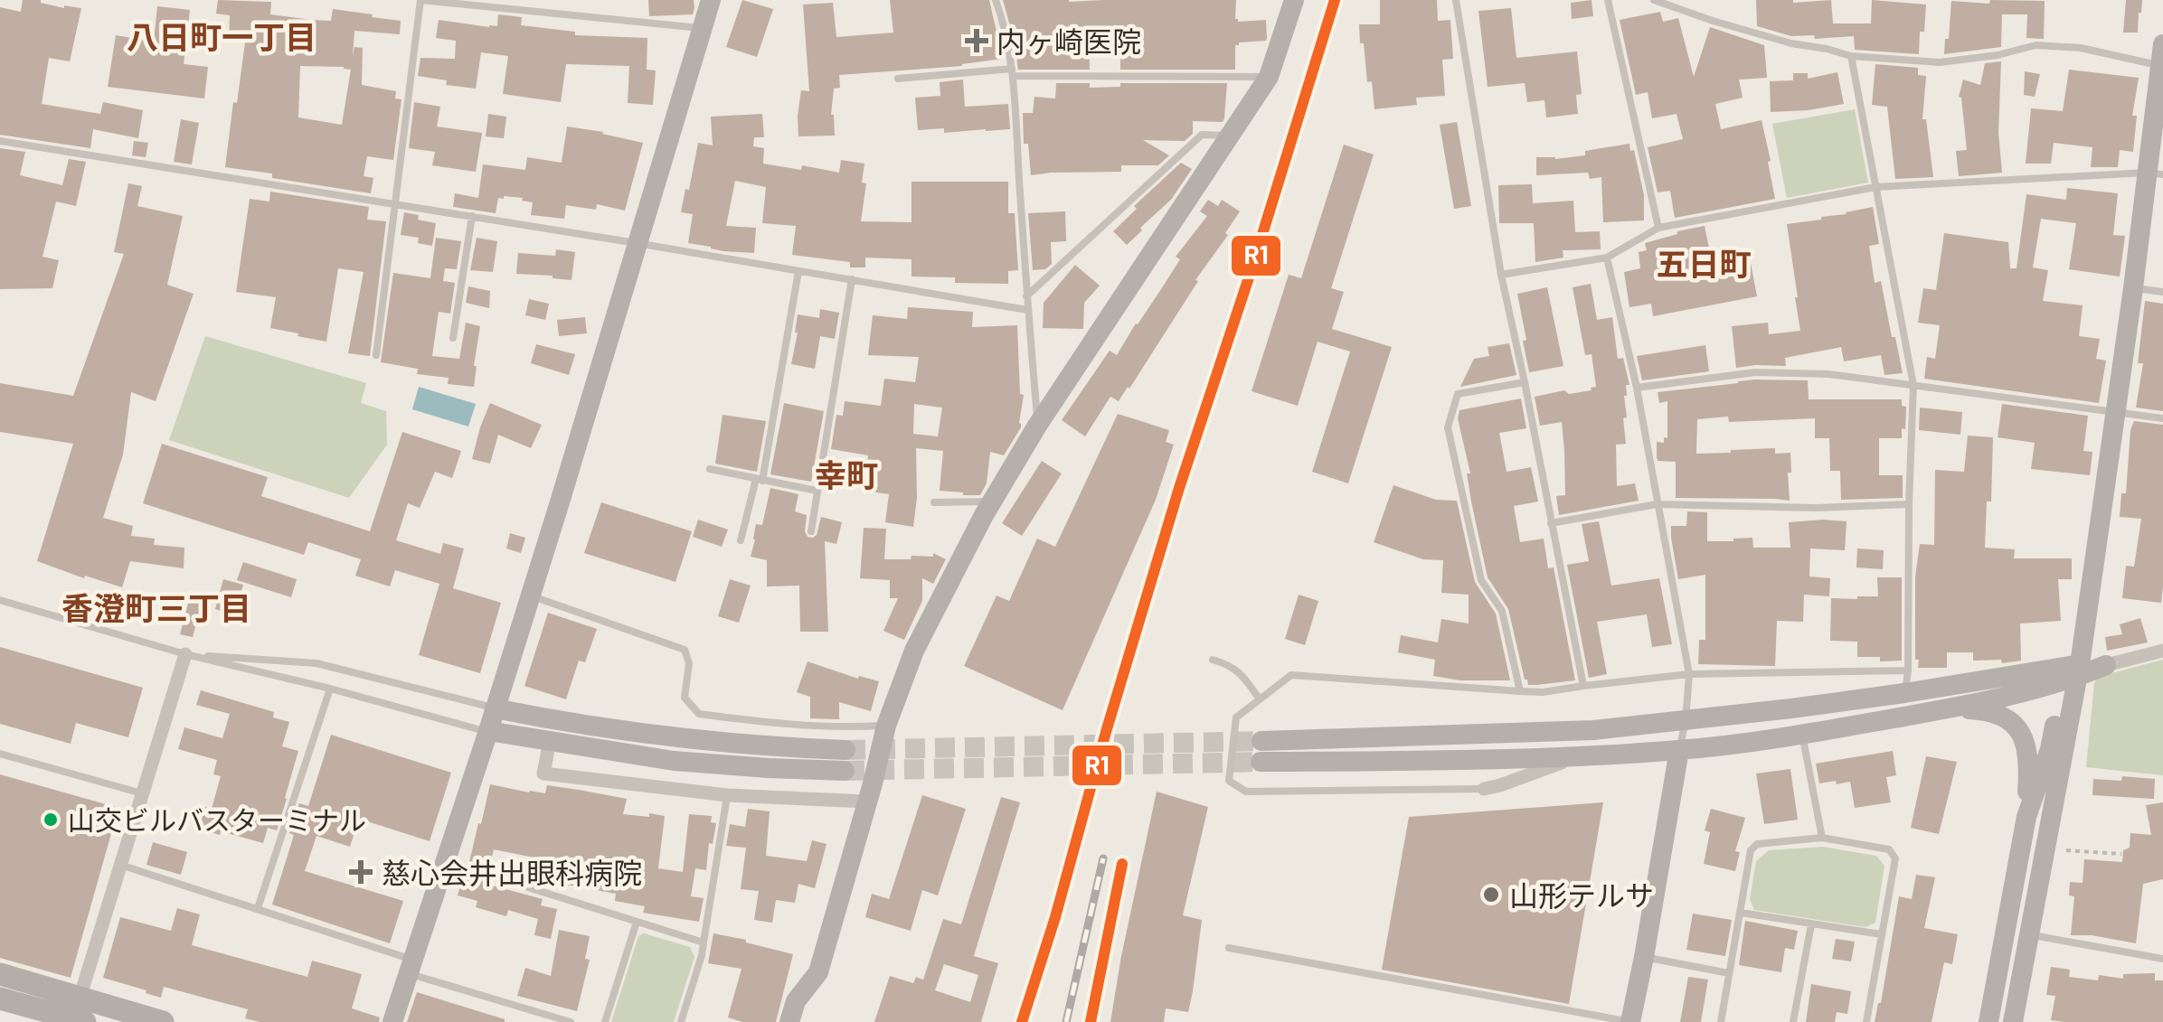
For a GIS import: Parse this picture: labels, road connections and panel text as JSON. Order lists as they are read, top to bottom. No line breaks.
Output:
{"districts":["八日町一丁目","五日町","幸町","香澄町三丁目"],"places":{"health":["内ヶ崎医院","慈心会井出眼科病院"],"other":["山交ビルバスターミナル","山形テルサ"]},"lines":["transit line R1"]}
